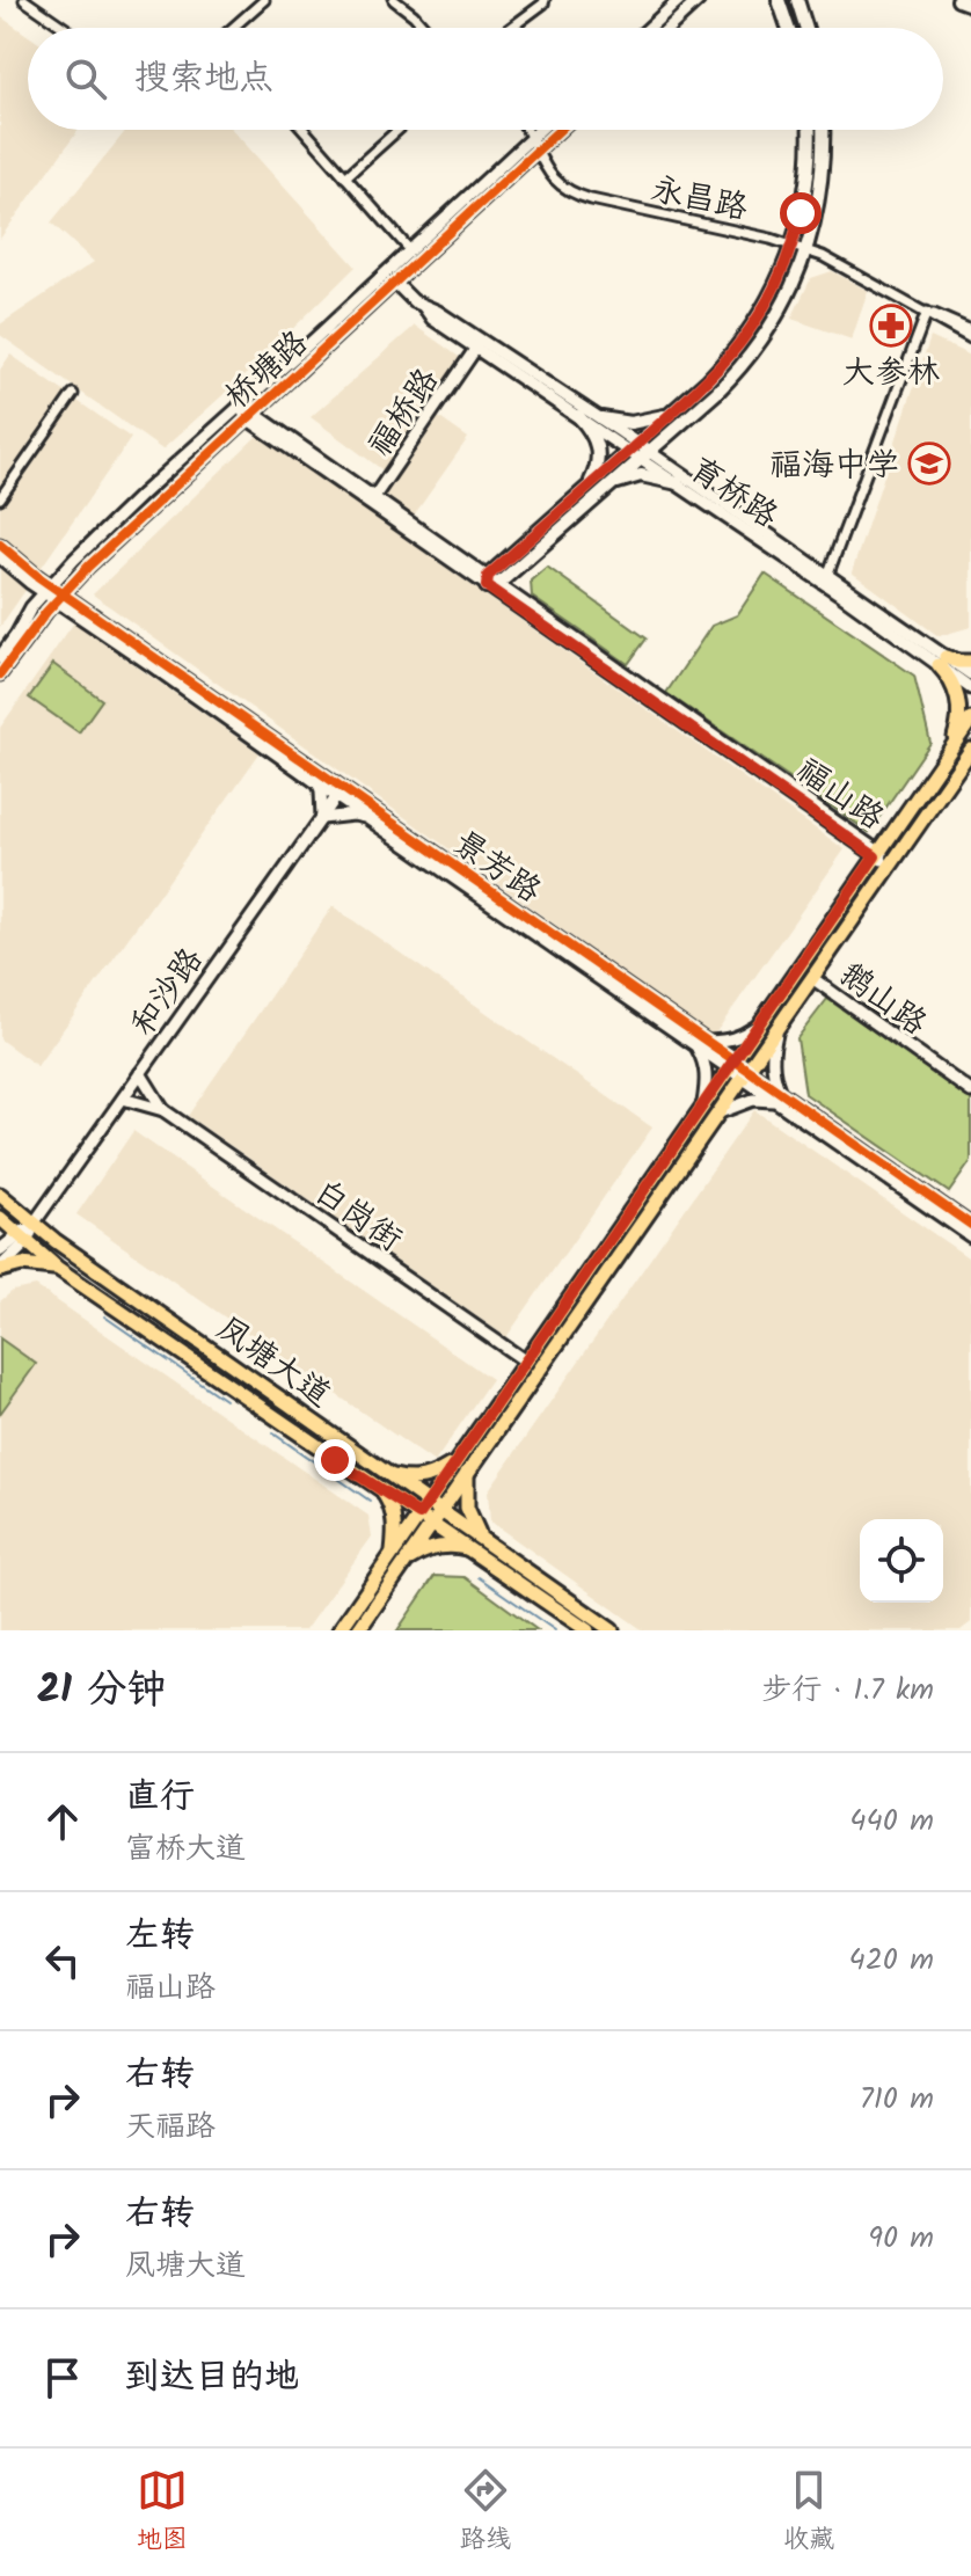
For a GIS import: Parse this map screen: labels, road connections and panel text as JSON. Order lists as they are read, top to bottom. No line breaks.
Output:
{"streets":{"main road":["和沙路","凤塘大道"],"street":["永昌路","桥塘路","福桥路","育桥路","福山路","景芳路","鹅山路","白岗街"]},"crossings":[["永昌路","桥塘路"],["桥塘路","育桥路"],["桥塘路","福山路"],["桥塘路","景芳路"],["福桥路","育桥路"],["福桥路","福山路"],["景芳路","和沙路"],["和沙路","凤塘大道"]],"places":{"pharmacy":["大参林"],"school or university":["福海中学"]},"page":{"search":"搜索地点","heading":["21 分钟","步行 · 1.7 km"],"list":[["直行","富桥大道","440 m"],["左转","福山路","420 m"],["右转","天福路","710 m"],["右转","凤塘大道","90 m"],"到达目的地"],"nav":["地图","路线","收藏"]}}
